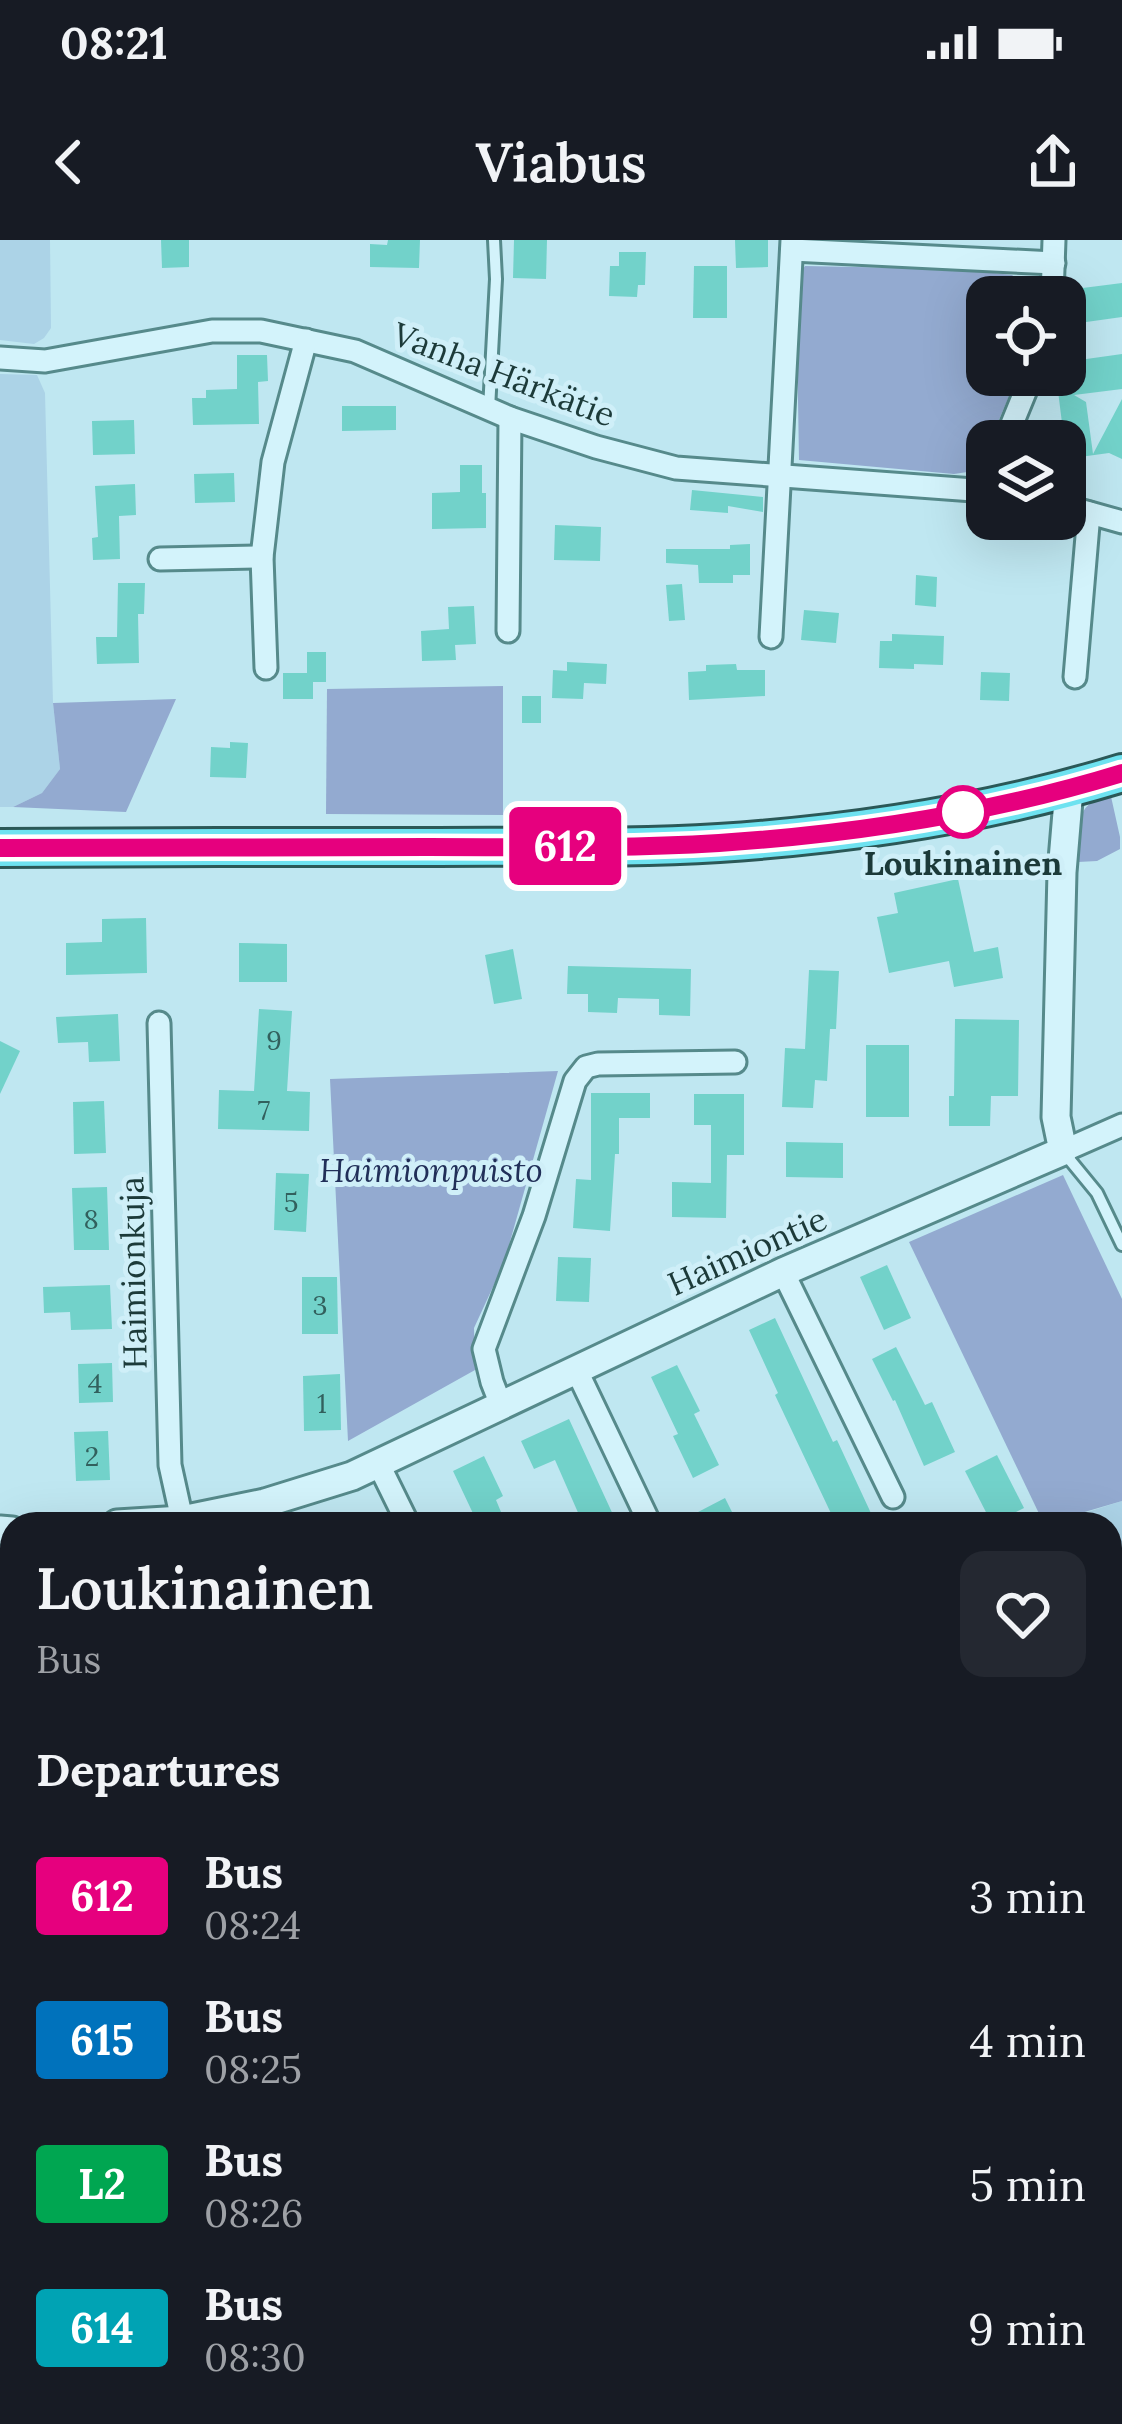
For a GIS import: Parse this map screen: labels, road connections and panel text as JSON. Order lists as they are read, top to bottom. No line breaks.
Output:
{"streets":{"street":["Vanha Härkätie","Haimiontie","Haimionkuja"]},"parks":["Haimionpuisto"],"places":["Loukinainen"],"lines":["bus line 612"],"house_numbers":["9","7","5","8","3","4","1","2"],"page":{"status":"08:21","header":"Viabus","on_map":"612","heading":[["Loukinainen","Bus"],"Departures"],"list":[{"mark":"612","name":"Bus","note":"08:24","value":"3 min"},{"mark":"615","name":"Bus","note":"08:25","value":"4 min"},{"mark":"L2","name":"Bus","note":"08:26","value":"5 min"},{"mark":"614","name":"Bus","note":"08:30","value":"9 min"}]}}
